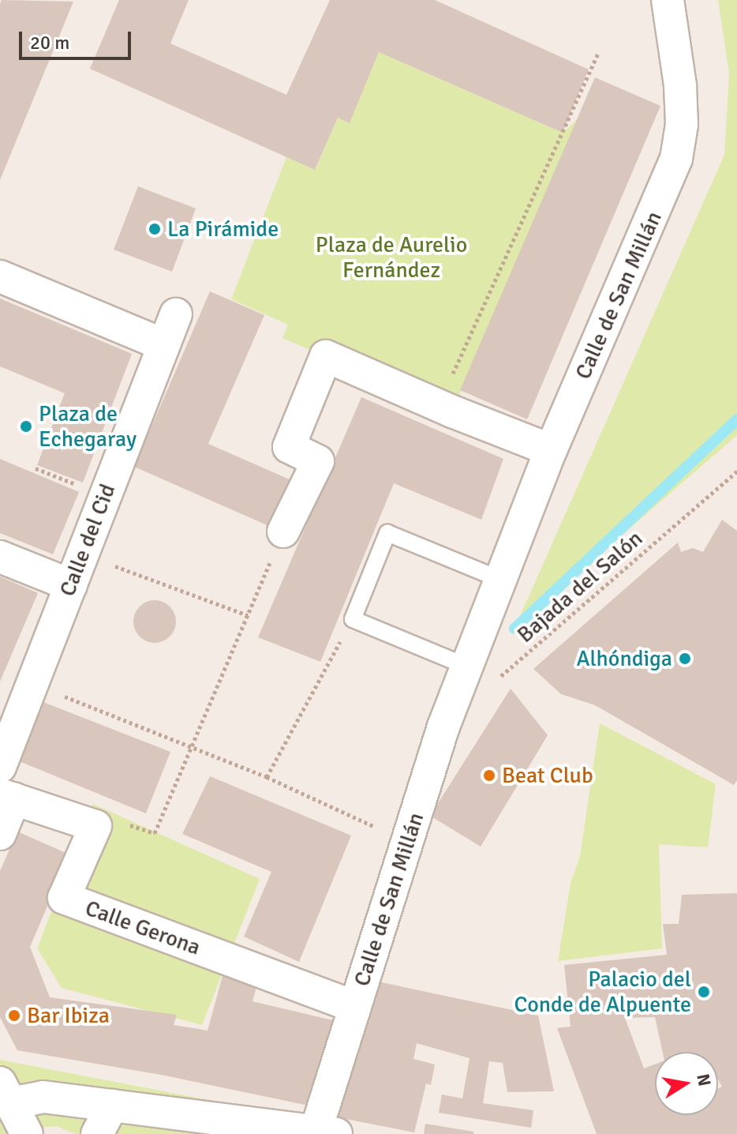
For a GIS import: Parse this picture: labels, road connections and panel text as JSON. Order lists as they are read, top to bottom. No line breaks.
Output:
{"streets":{"street":["Calle de San Millán","Calle del Cid","Calle Gerona"],"path":["Bajada del Salón"]},"crossings":[["Calle de San Millán","Calle Gerona"]],"parks":["Plaza de Aurelio Fernández"],"places":["La Pirámide","Plaza de Echegaray","Alhóndiga","Beat Club","Palacio del Conde de Alpuente","Bar Ibiza"],"scale_bar":"20 m","north":"right"}
